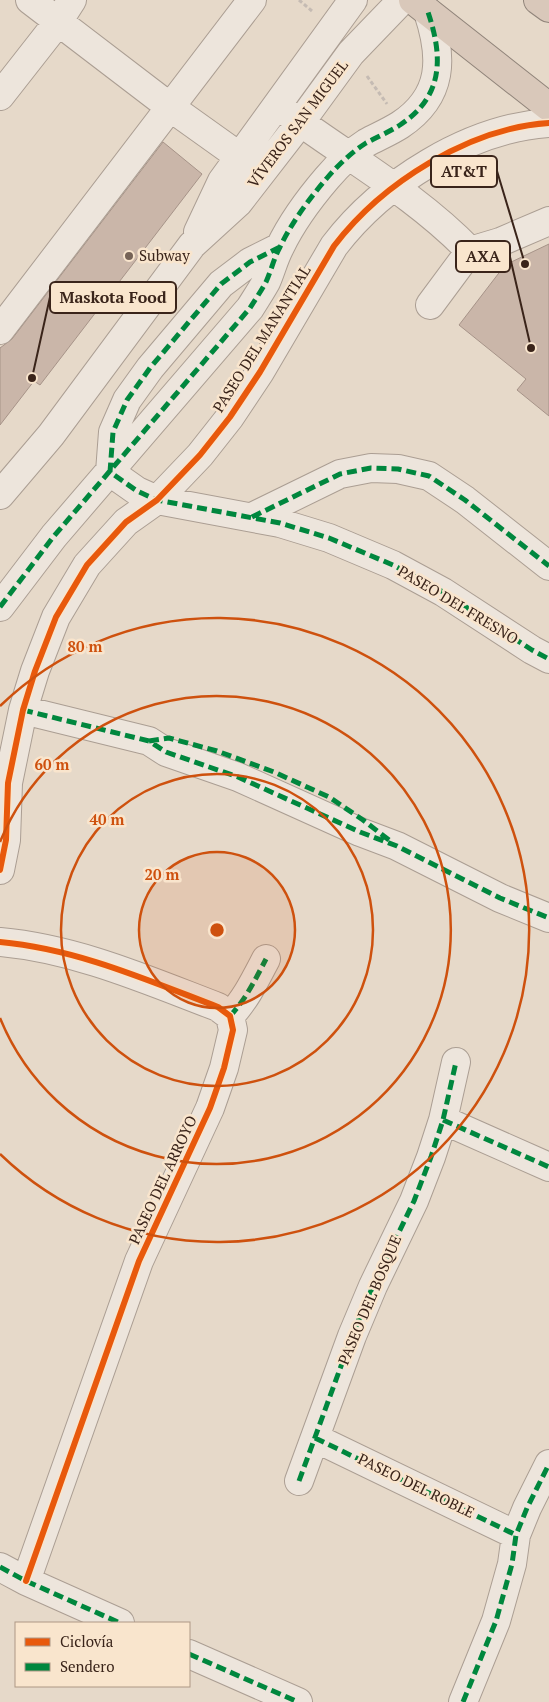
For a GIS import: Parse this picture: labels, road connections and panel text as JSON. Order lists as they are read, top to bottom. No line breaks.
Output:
{"streets":{"street":["VÍVEROS SAN MIGUEL","PASEO DEL MANANTIAL","PASEO DEL FRESNO","PASEO DEL ARROYO","PASEO DEL BOSQUE","PASEO DEL ROBLE"]},"crossings":[["PASEO DEL MANANTIAL","PASEO DEL FRESNO"],["PASEO DEL BOSQUE","PASEO DEL ROBLE"]],"places":["Subway","AT&T","AXA","Maskota Food"],"legend":["Ciclovía","Sendero"],"rings":["80 m","60 m","40 m","20 m"]}
